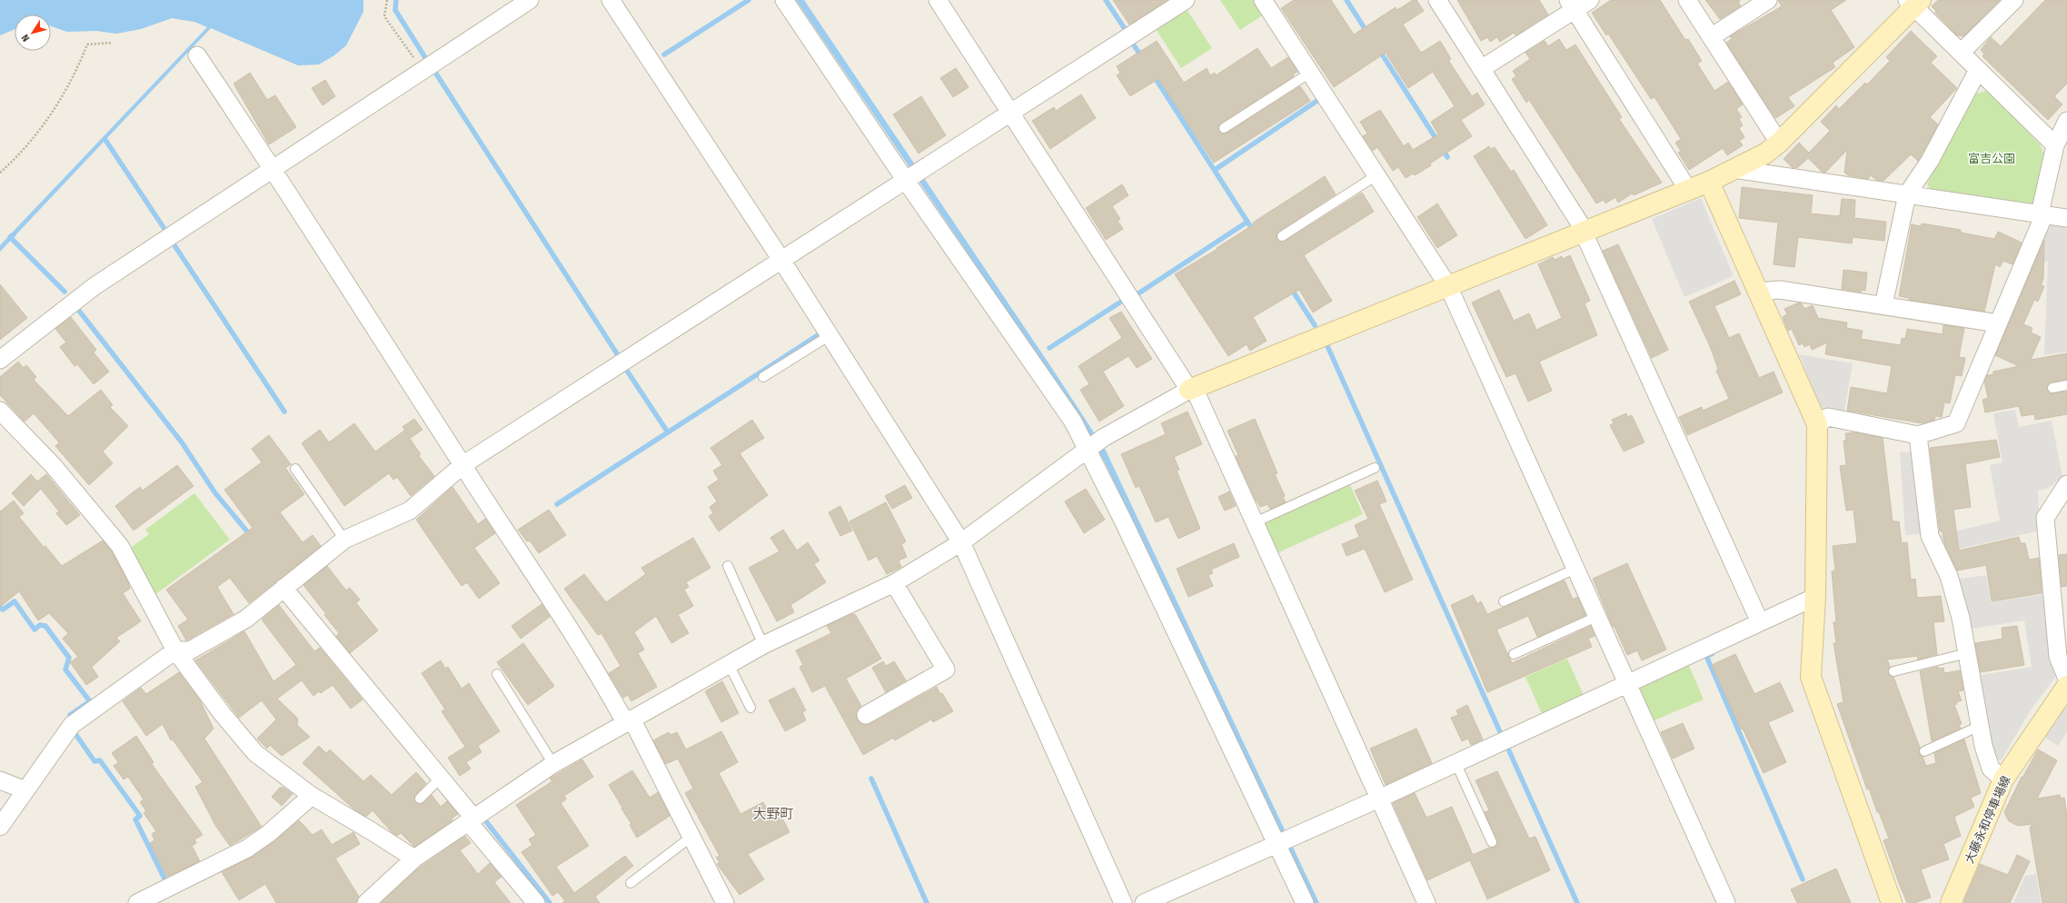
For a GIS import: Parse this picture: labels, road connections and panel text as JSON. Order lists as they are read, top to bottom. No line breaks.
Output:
{"streets":{"street":["大藤永和停車場線"]},"districts":["大野町"],"parks":["富吉公園"],"north":"bottom left"}
